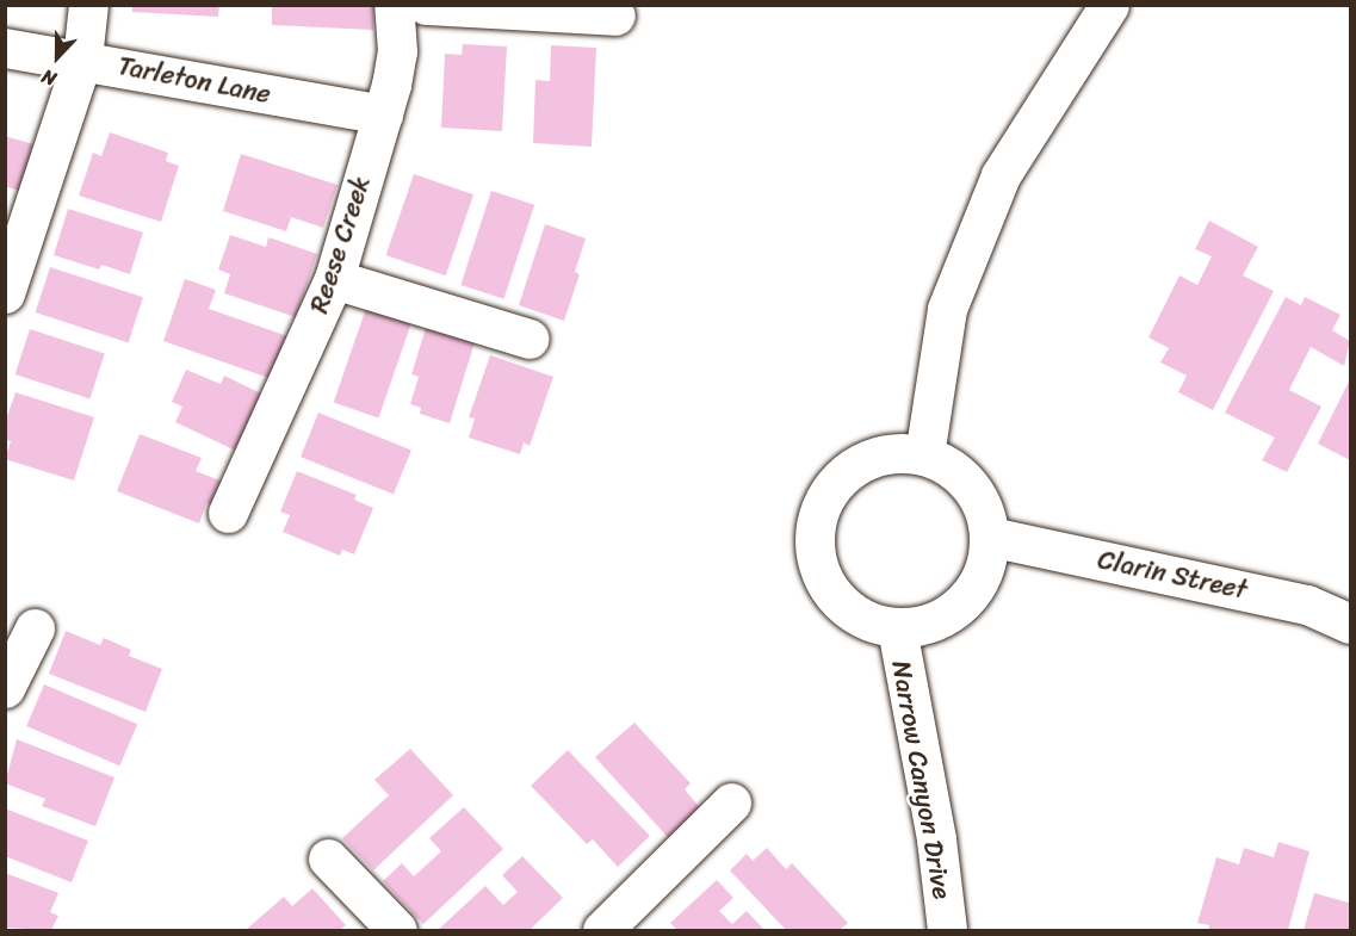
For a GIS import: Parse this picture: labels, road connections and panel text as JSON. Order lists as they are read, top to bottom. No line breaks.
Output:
{"streets":{"street":["Tarleton Lane","Reese Creek","Clarin Street","Narrow Canyon Drive"]},"crossings":[["Tarleton Lane","Reese Creek"],["Clarin Street","Narrow Canyon Drive"]],"north":"bottom"}
